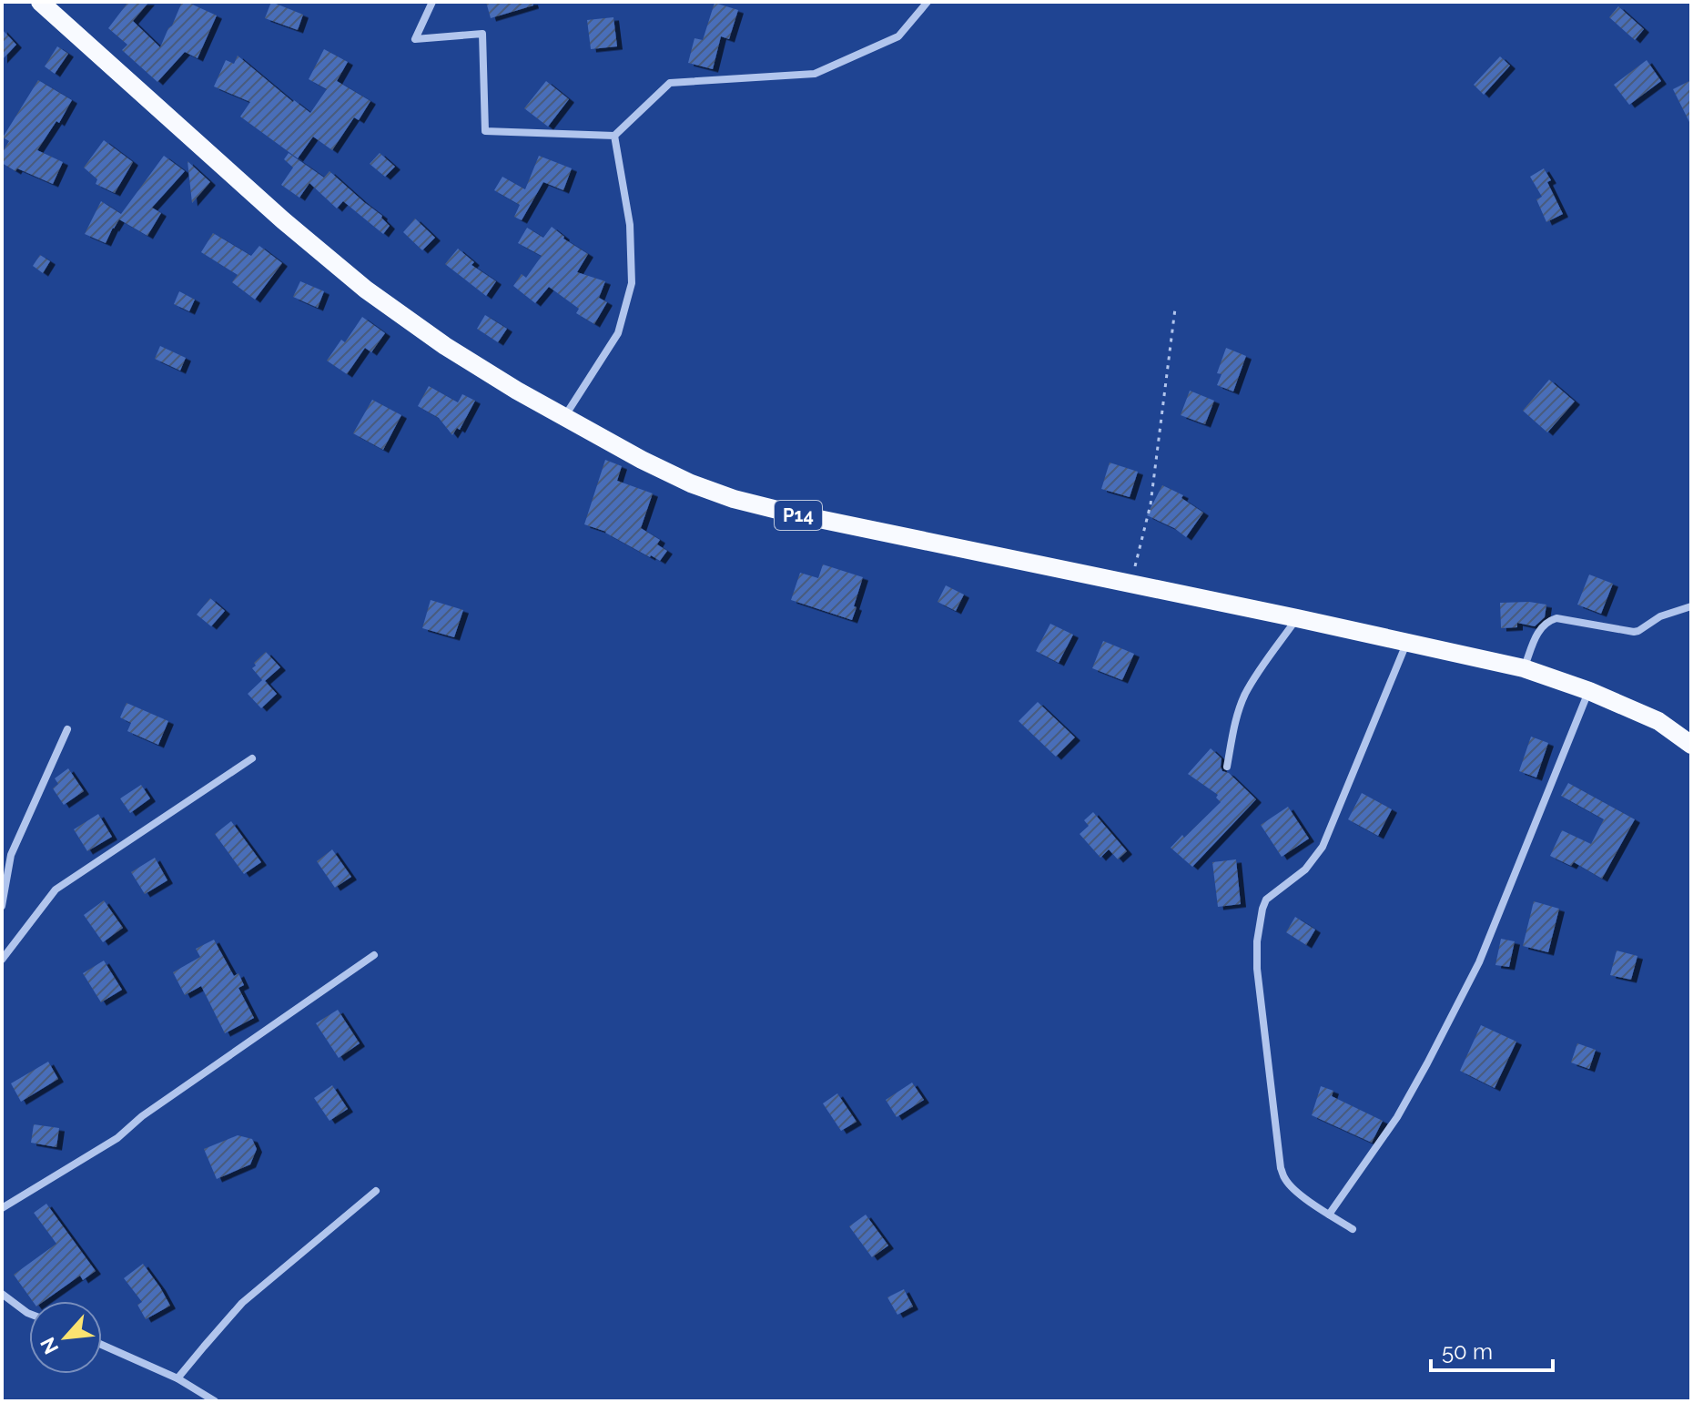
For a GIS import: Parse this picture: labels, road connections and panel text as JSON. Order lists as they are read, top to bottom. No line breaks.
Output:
{"streets":{"main road":["P14"]},"scale_bar":"50 m","north":"bottom left"}
